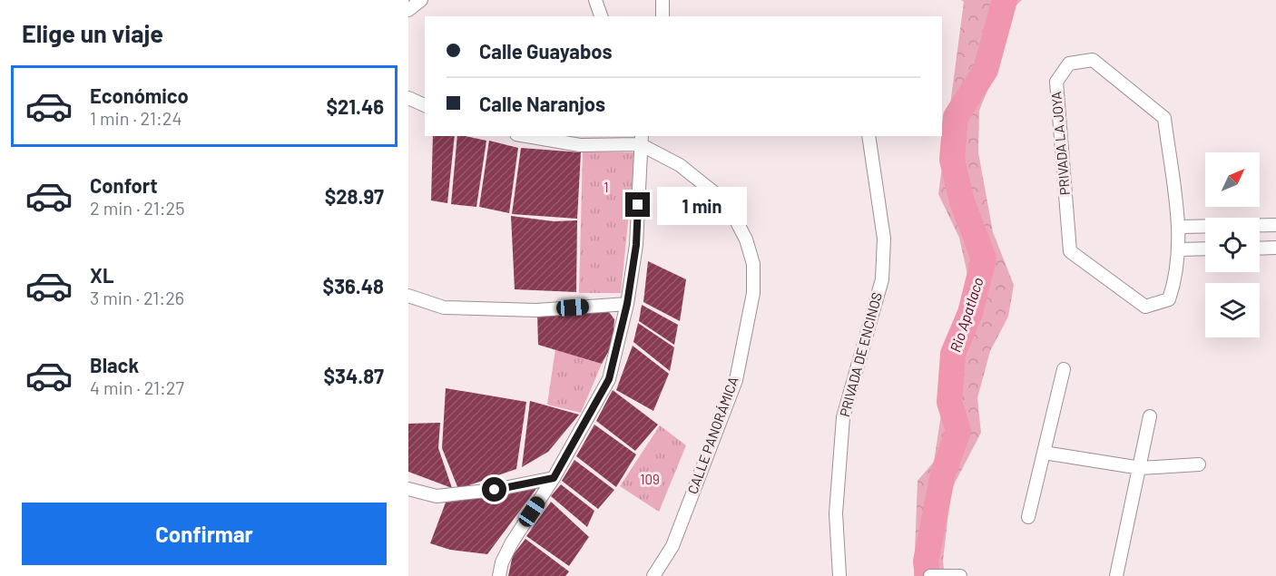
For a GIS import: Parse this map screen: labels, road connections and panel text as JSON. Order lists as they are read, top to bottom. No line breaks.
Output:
{"streets":{"street":["PRIVADA LA JOYA","PRIVADA DE ENCINOS","CALLE PANORÁMICA"]},"water":["Rio Apatlaco"],"parks":["1","109"],"north":"top right","page":{"heading":"Elige un viaje","banner":["Calle Guayabos","Calle Naranjos"],"list":[{"name":"Económico","note":"1 min · 21:24","value":"$21.46"},{"name":"Confort","note":"2 min · 21:25","value":"$28.97"},{"name":"XL","note":"3 min · 21:26","value":"$36.48"},{"name":"Black","note":"4 min · 21:27","value":"$34.87"}],"bubble":"1 min","buttons":"Confirmar"}}
